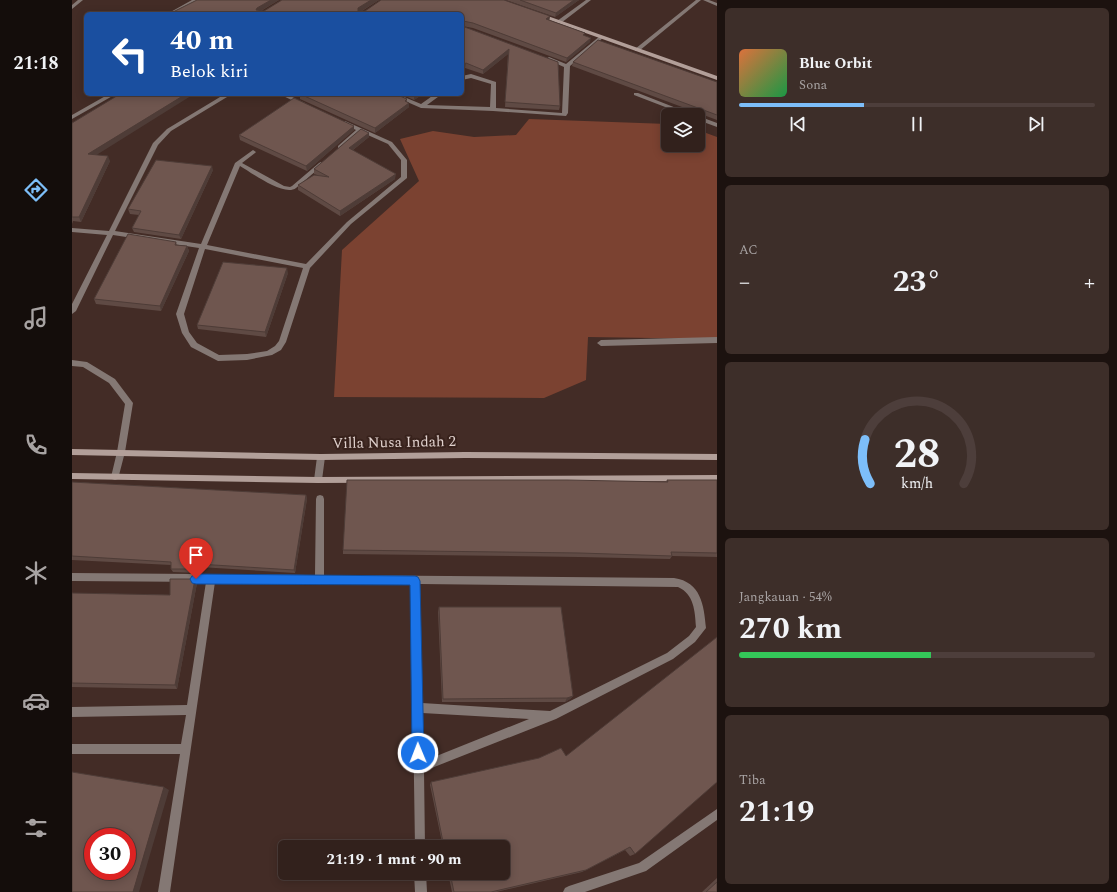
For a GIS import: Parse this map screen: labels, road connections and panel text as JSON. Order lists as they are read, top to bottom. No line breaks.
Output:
{"streets":{"main road":["Villa Nusa Indah 2"]},"page":{"tabs":"21:18","turn":["40 m","Belok kiri"],"song":["Blue Orbit","Sona"],"tile":["AC",["Jangkauan · 54%","270 km"],["Tiba","21:19"]],"heat":["−","23°","+"],"limit":"30","trip":"21:19 · 1 mnt · 90 m","gauge":["28","km/h"]}}
